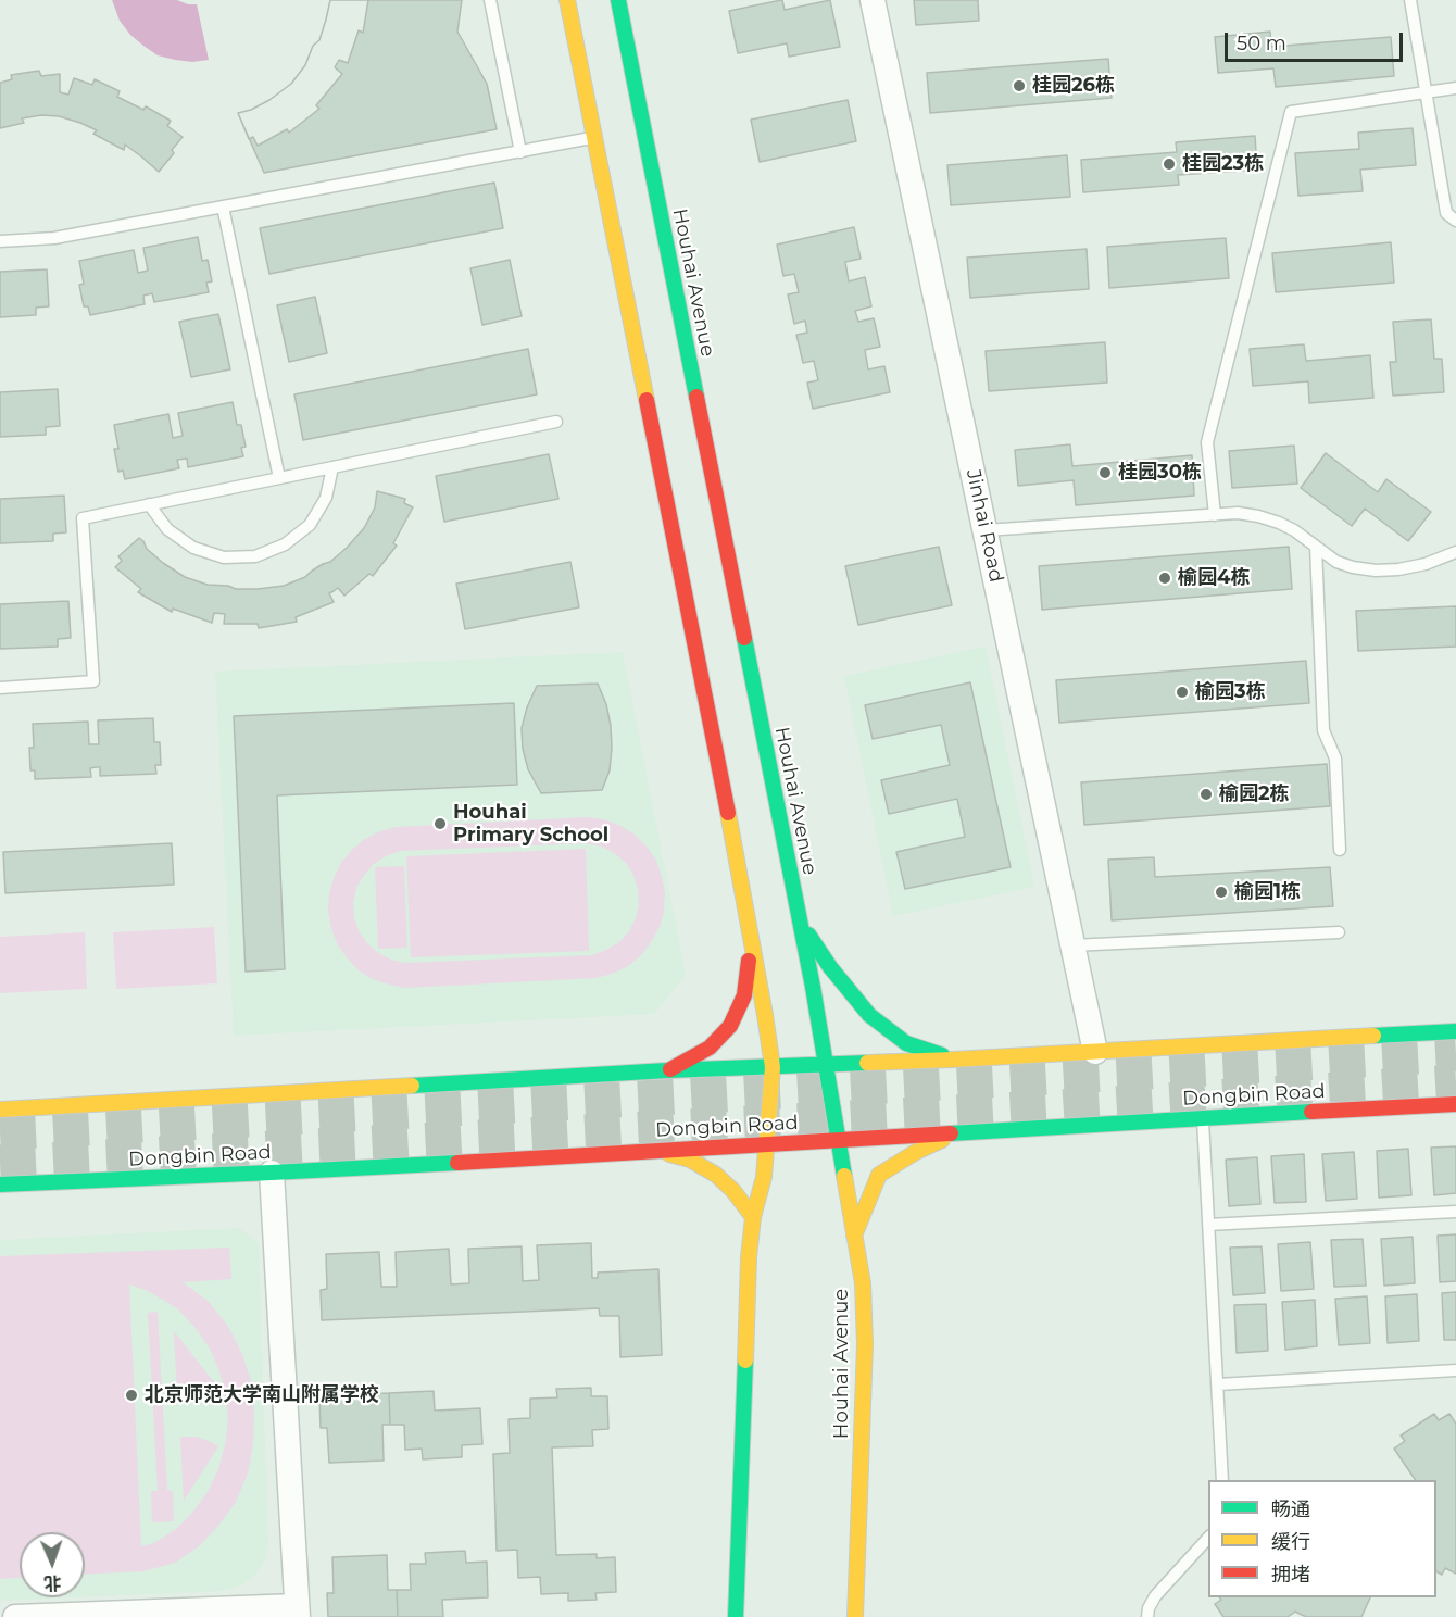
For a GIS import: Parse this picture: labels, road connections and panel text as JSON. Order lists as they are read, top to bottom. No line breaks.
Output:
{"streets":{"main road":["Houhai Avenue","Dongbin Road"],"street":["Jinhai Road"]},"crossings":[["Houhai Avenue","Dongbin Road"]],"places":["桂园26栋","桂园23栋","桂园30栋","榆园4栋","榆园3栋","榆园2栋","Houhai Primary School","榆园1栋","北京师范大学南山附属学校"],"legend":["畅通","缓行","拥堵"],"scale_bar":"50 m","north":"bottom"}
